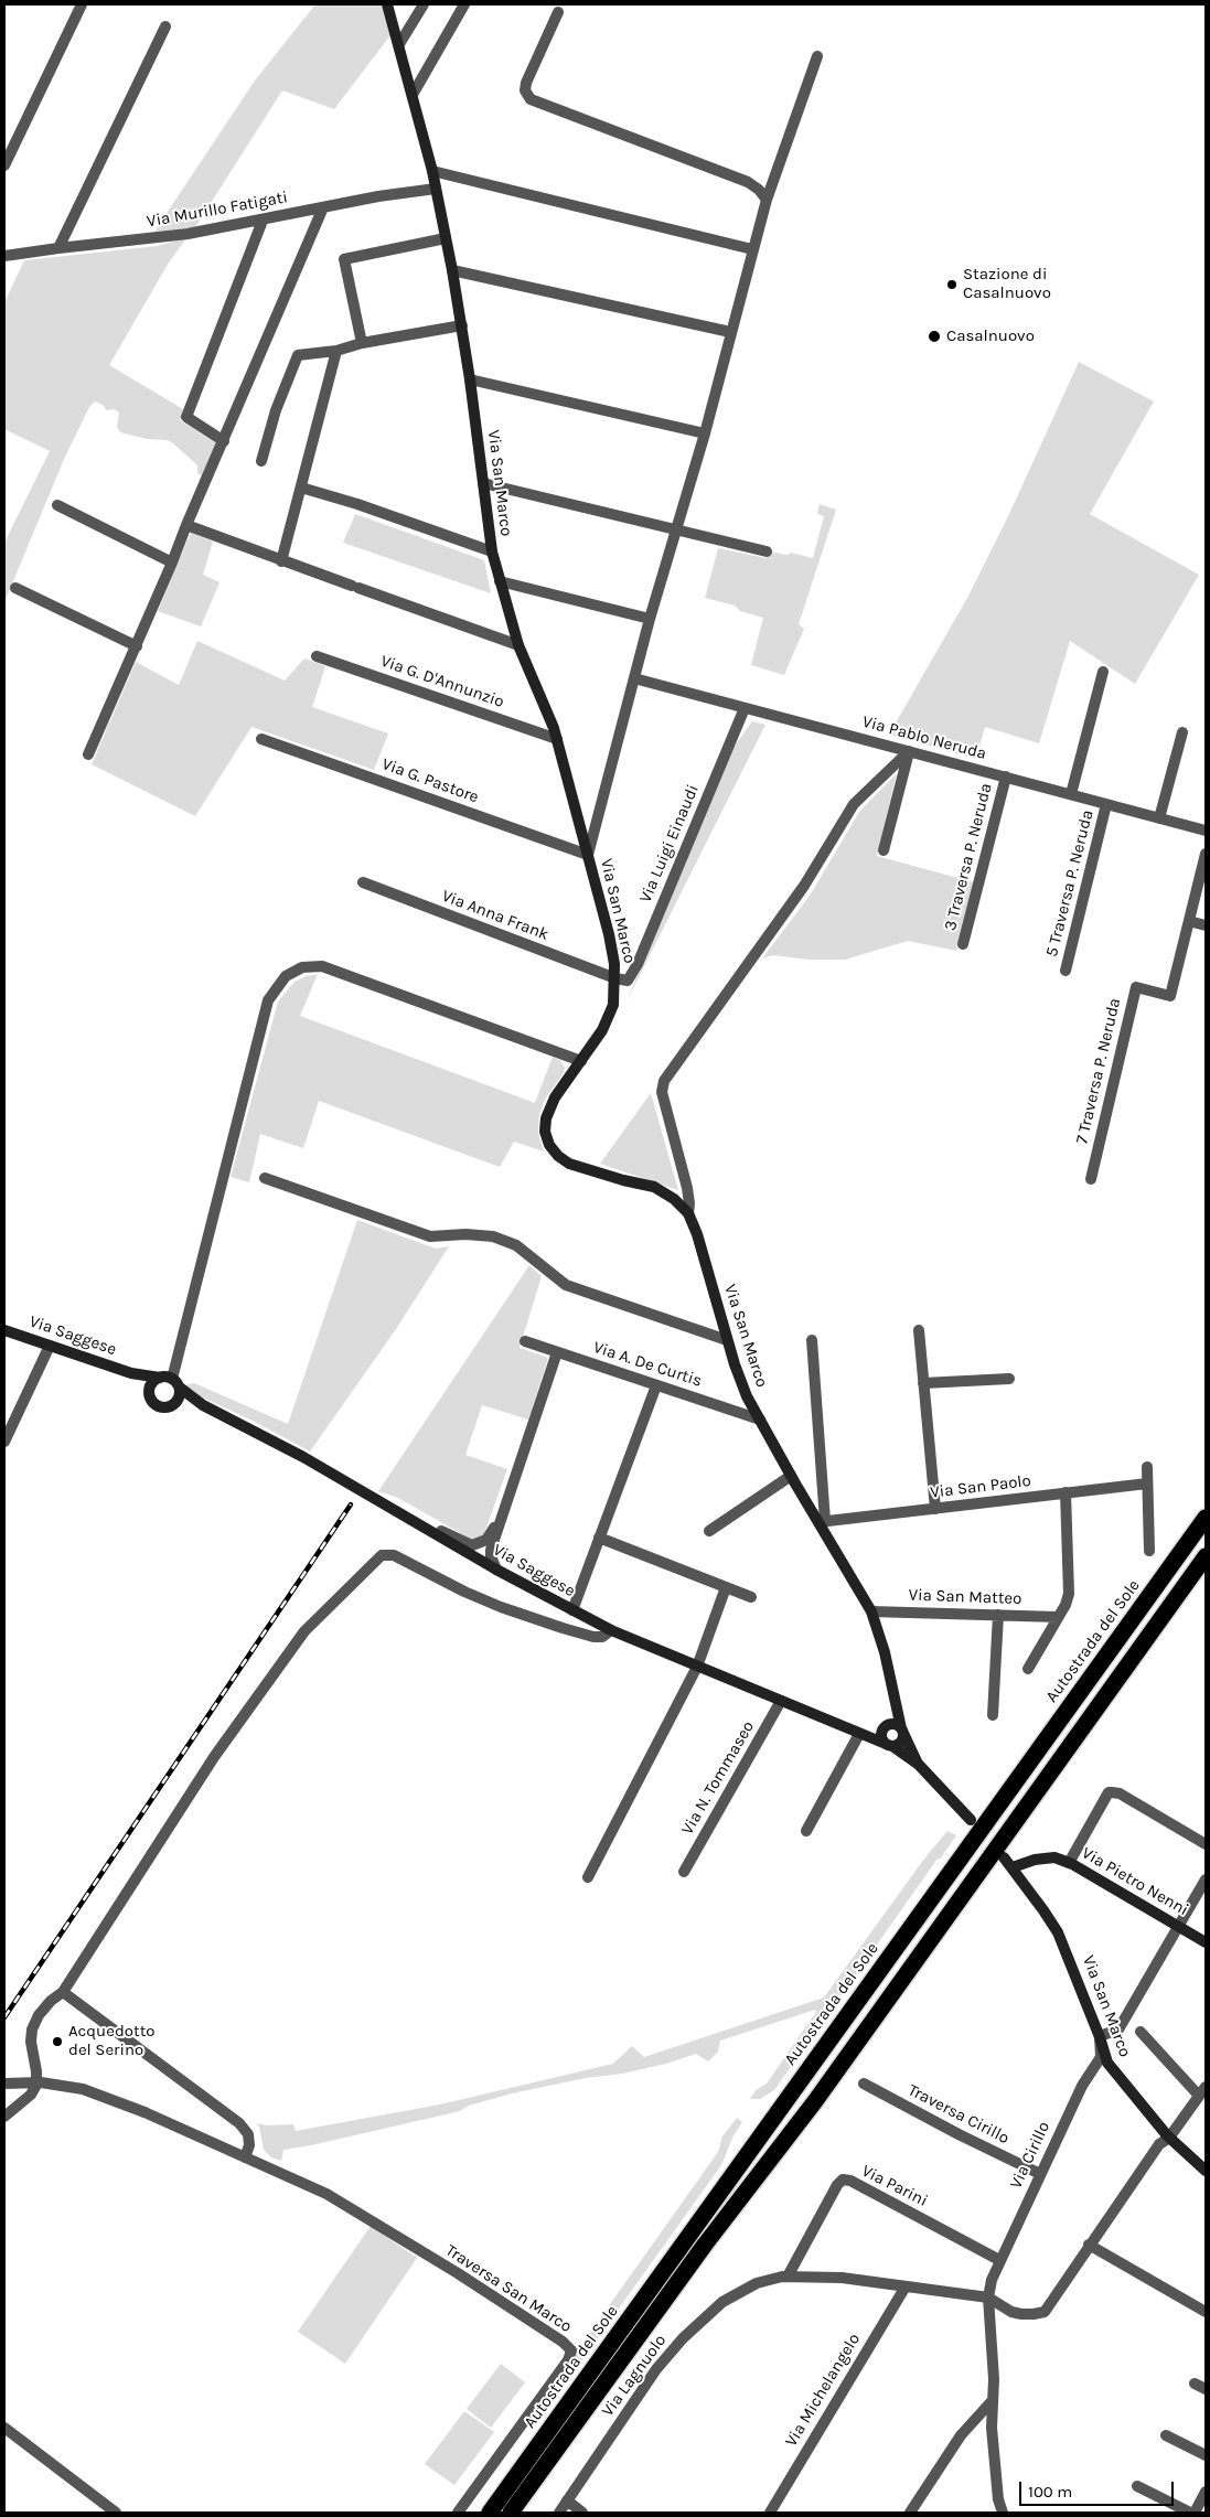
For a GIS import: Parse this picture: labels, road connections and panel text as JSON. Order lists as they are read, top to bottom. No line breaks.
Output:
{"streets":{"highway":["Autostrada del Sole"],"main road":["Via San Marco","Via Saggese","Via Pietro Nenni"],"street":["Via Murillo Fatigati","Via G. D'Annunzio","Via Pablo Neruda","Via G. Pastore","Via Luigi Einaudi","3 Traversa P. Neruda","5 Traversa P. Neruda","Via Anna Frank","7 Traversa P. Neruda","Via A. De Curtis","Via San Paolo","Via San Matteo","Via N. Tommaseo","Traversa Cirillo","Via Cirillo","Via Parini","Traversa San Marco","Via Lagnuolo","Via Michelangelo"]},"crossings":[["Via Murillo Fatigati","Via San Marco"],["Via San Marco","Via G. D'Annunzio"],["Via San Marco","Via G. Pastore"],["Via San Marco","Via Luigi Einaudi"],["Via San Marco","Via Anna Frank"],["Via San Marco","Via Saggese"],["Via San Marco","Via A. De Curtis"],["Via San Marco","Via San Paolo"],["Via San Marco","Via San Matteo"],["Via San Marco","Via Pietro Nenni"],["Via San Marco","Via Cirillo"],["Via Pablo Neruda","Via Luigi Einaudi"],["Via Pablo Neruda","3 Traversa P. Neruda"],["Via Pablo Neruda","5 Traversa P. Neruda"],["Via Luigi Einaudi","Via Anna Frank"],["Via Saggese","Via N. Tommaseo"],["Traversa Cirillo","Via Cirillo"],["Via Cirillo","Via Parini"],["Via Cirillo","Via Lagnuolo"],["Via Parini","Via Lagnuolo"],["Via Lagnuolo","Via Michelangelo"]],"places":["Stazione di Casalnuovo","Casalnuovo","Acquedotto del Serino"],"scale_bar":"100 m"}
